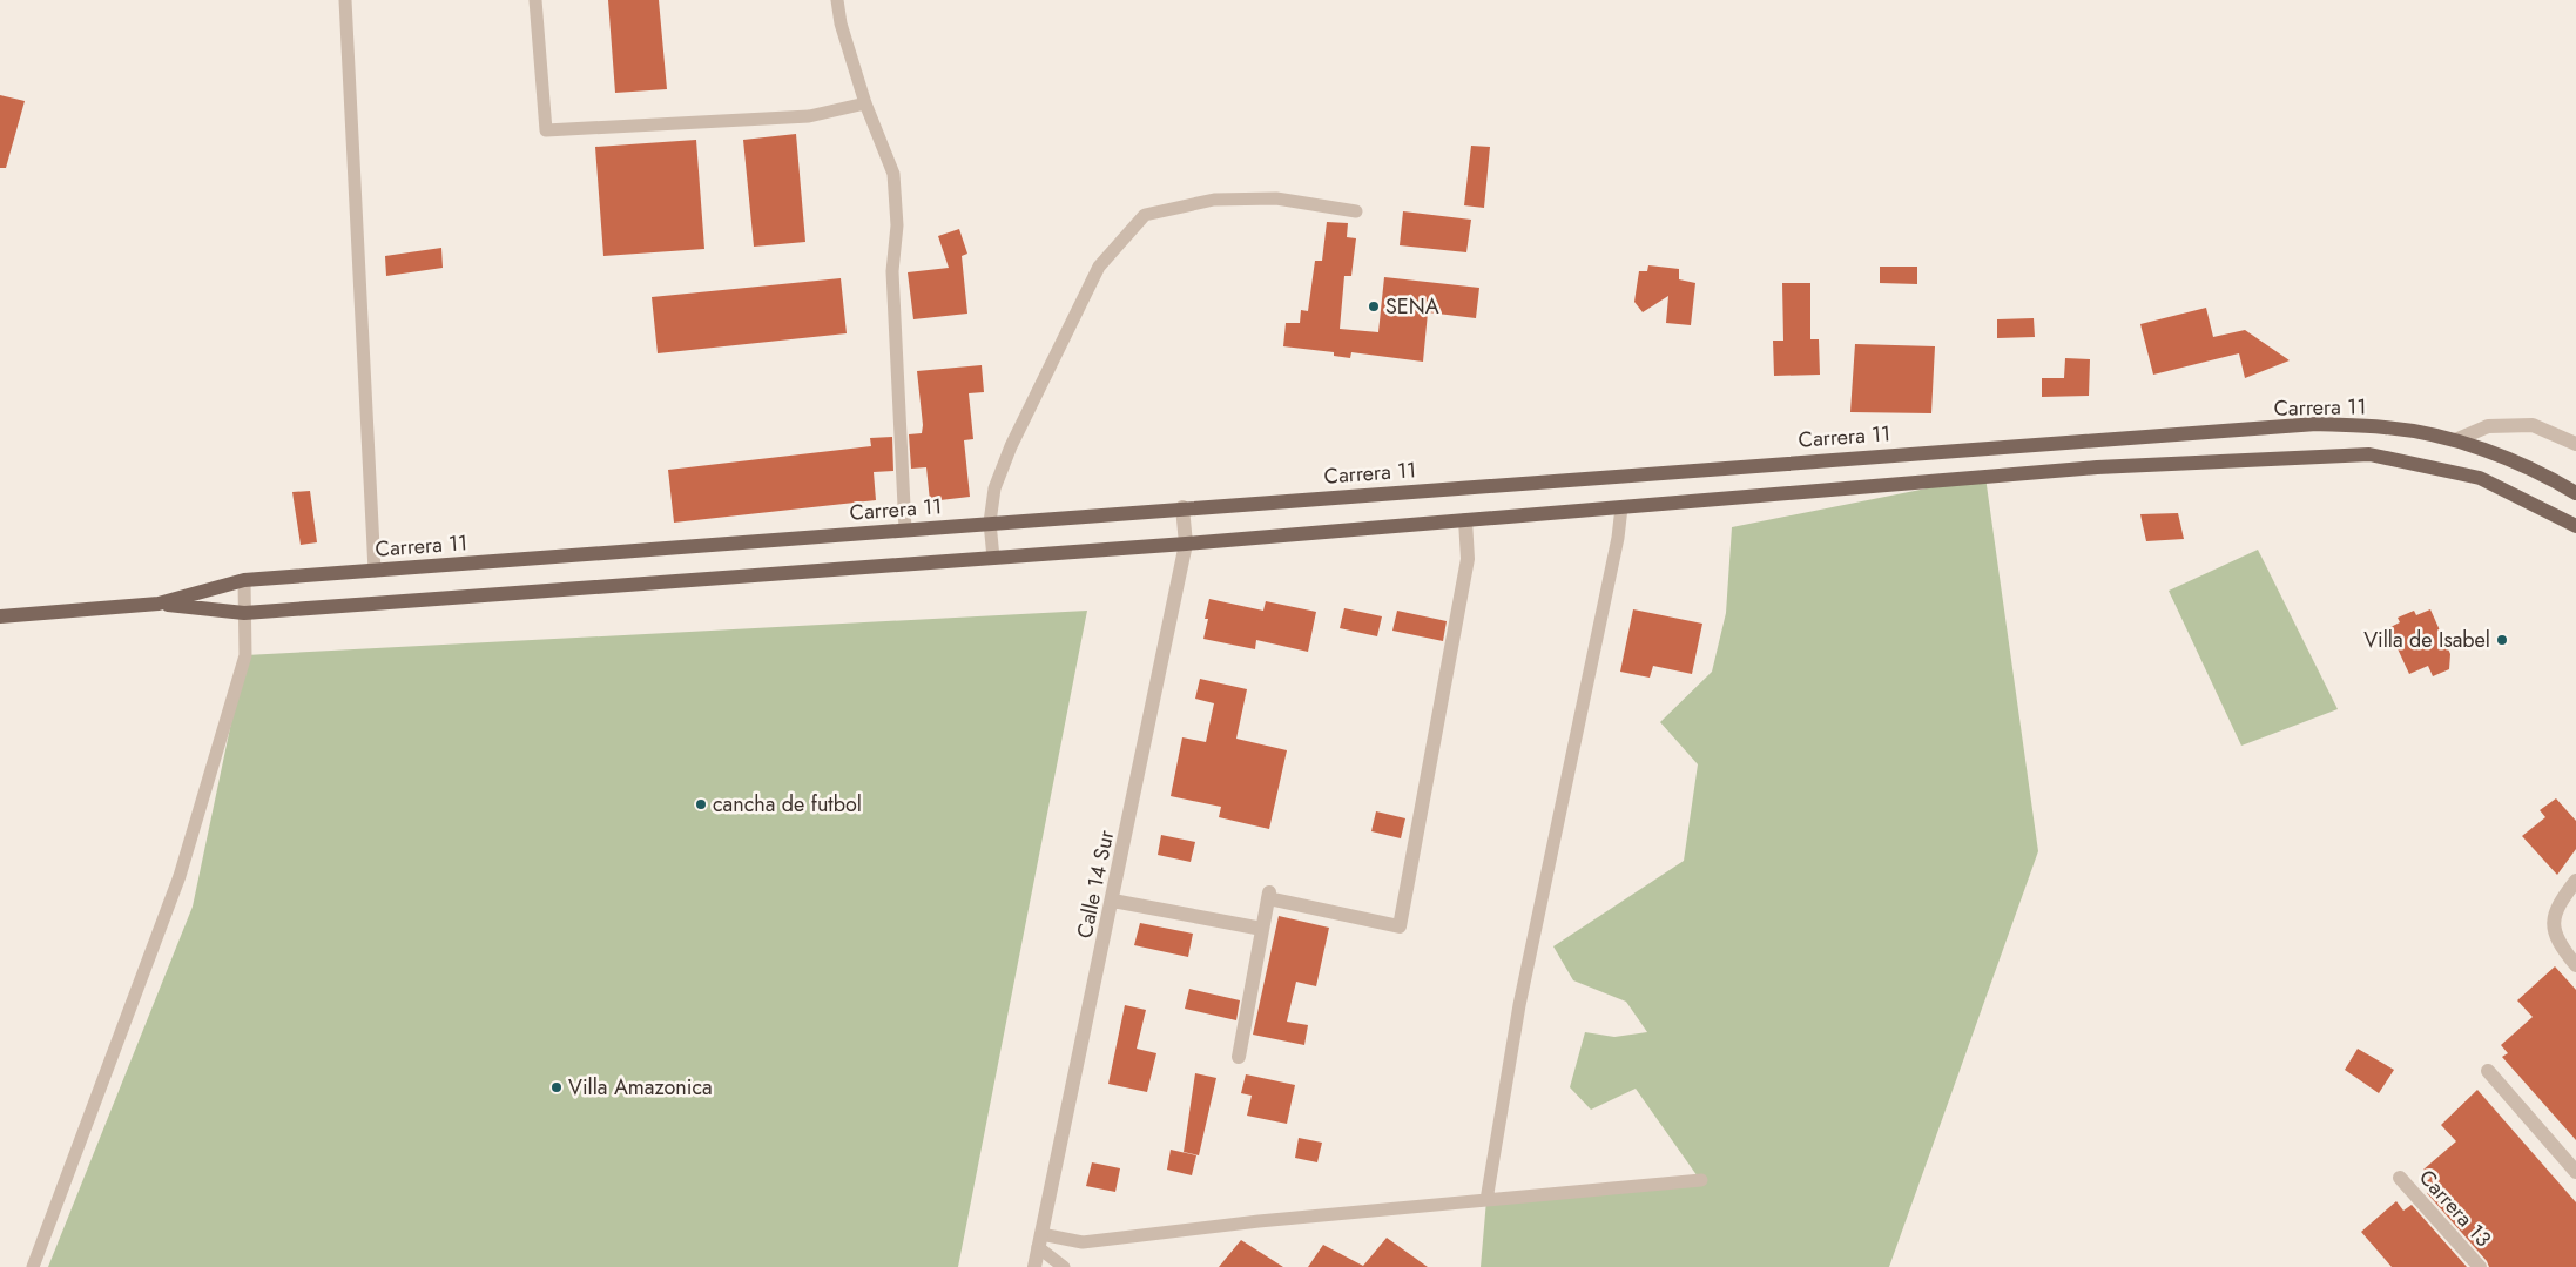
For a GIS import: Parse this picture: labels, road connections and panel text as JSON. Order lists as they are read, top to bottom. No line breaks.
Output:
{"streets":{"main road":["Carrera 11"],"street":["Calle 14 Sur","Carrera 13"]},"crossings":[["Carrera 11","Calle 14 Sur"]],"places":["SENA","Villa de Isabel","cancha de futbol","Villa Amazonica"]}
